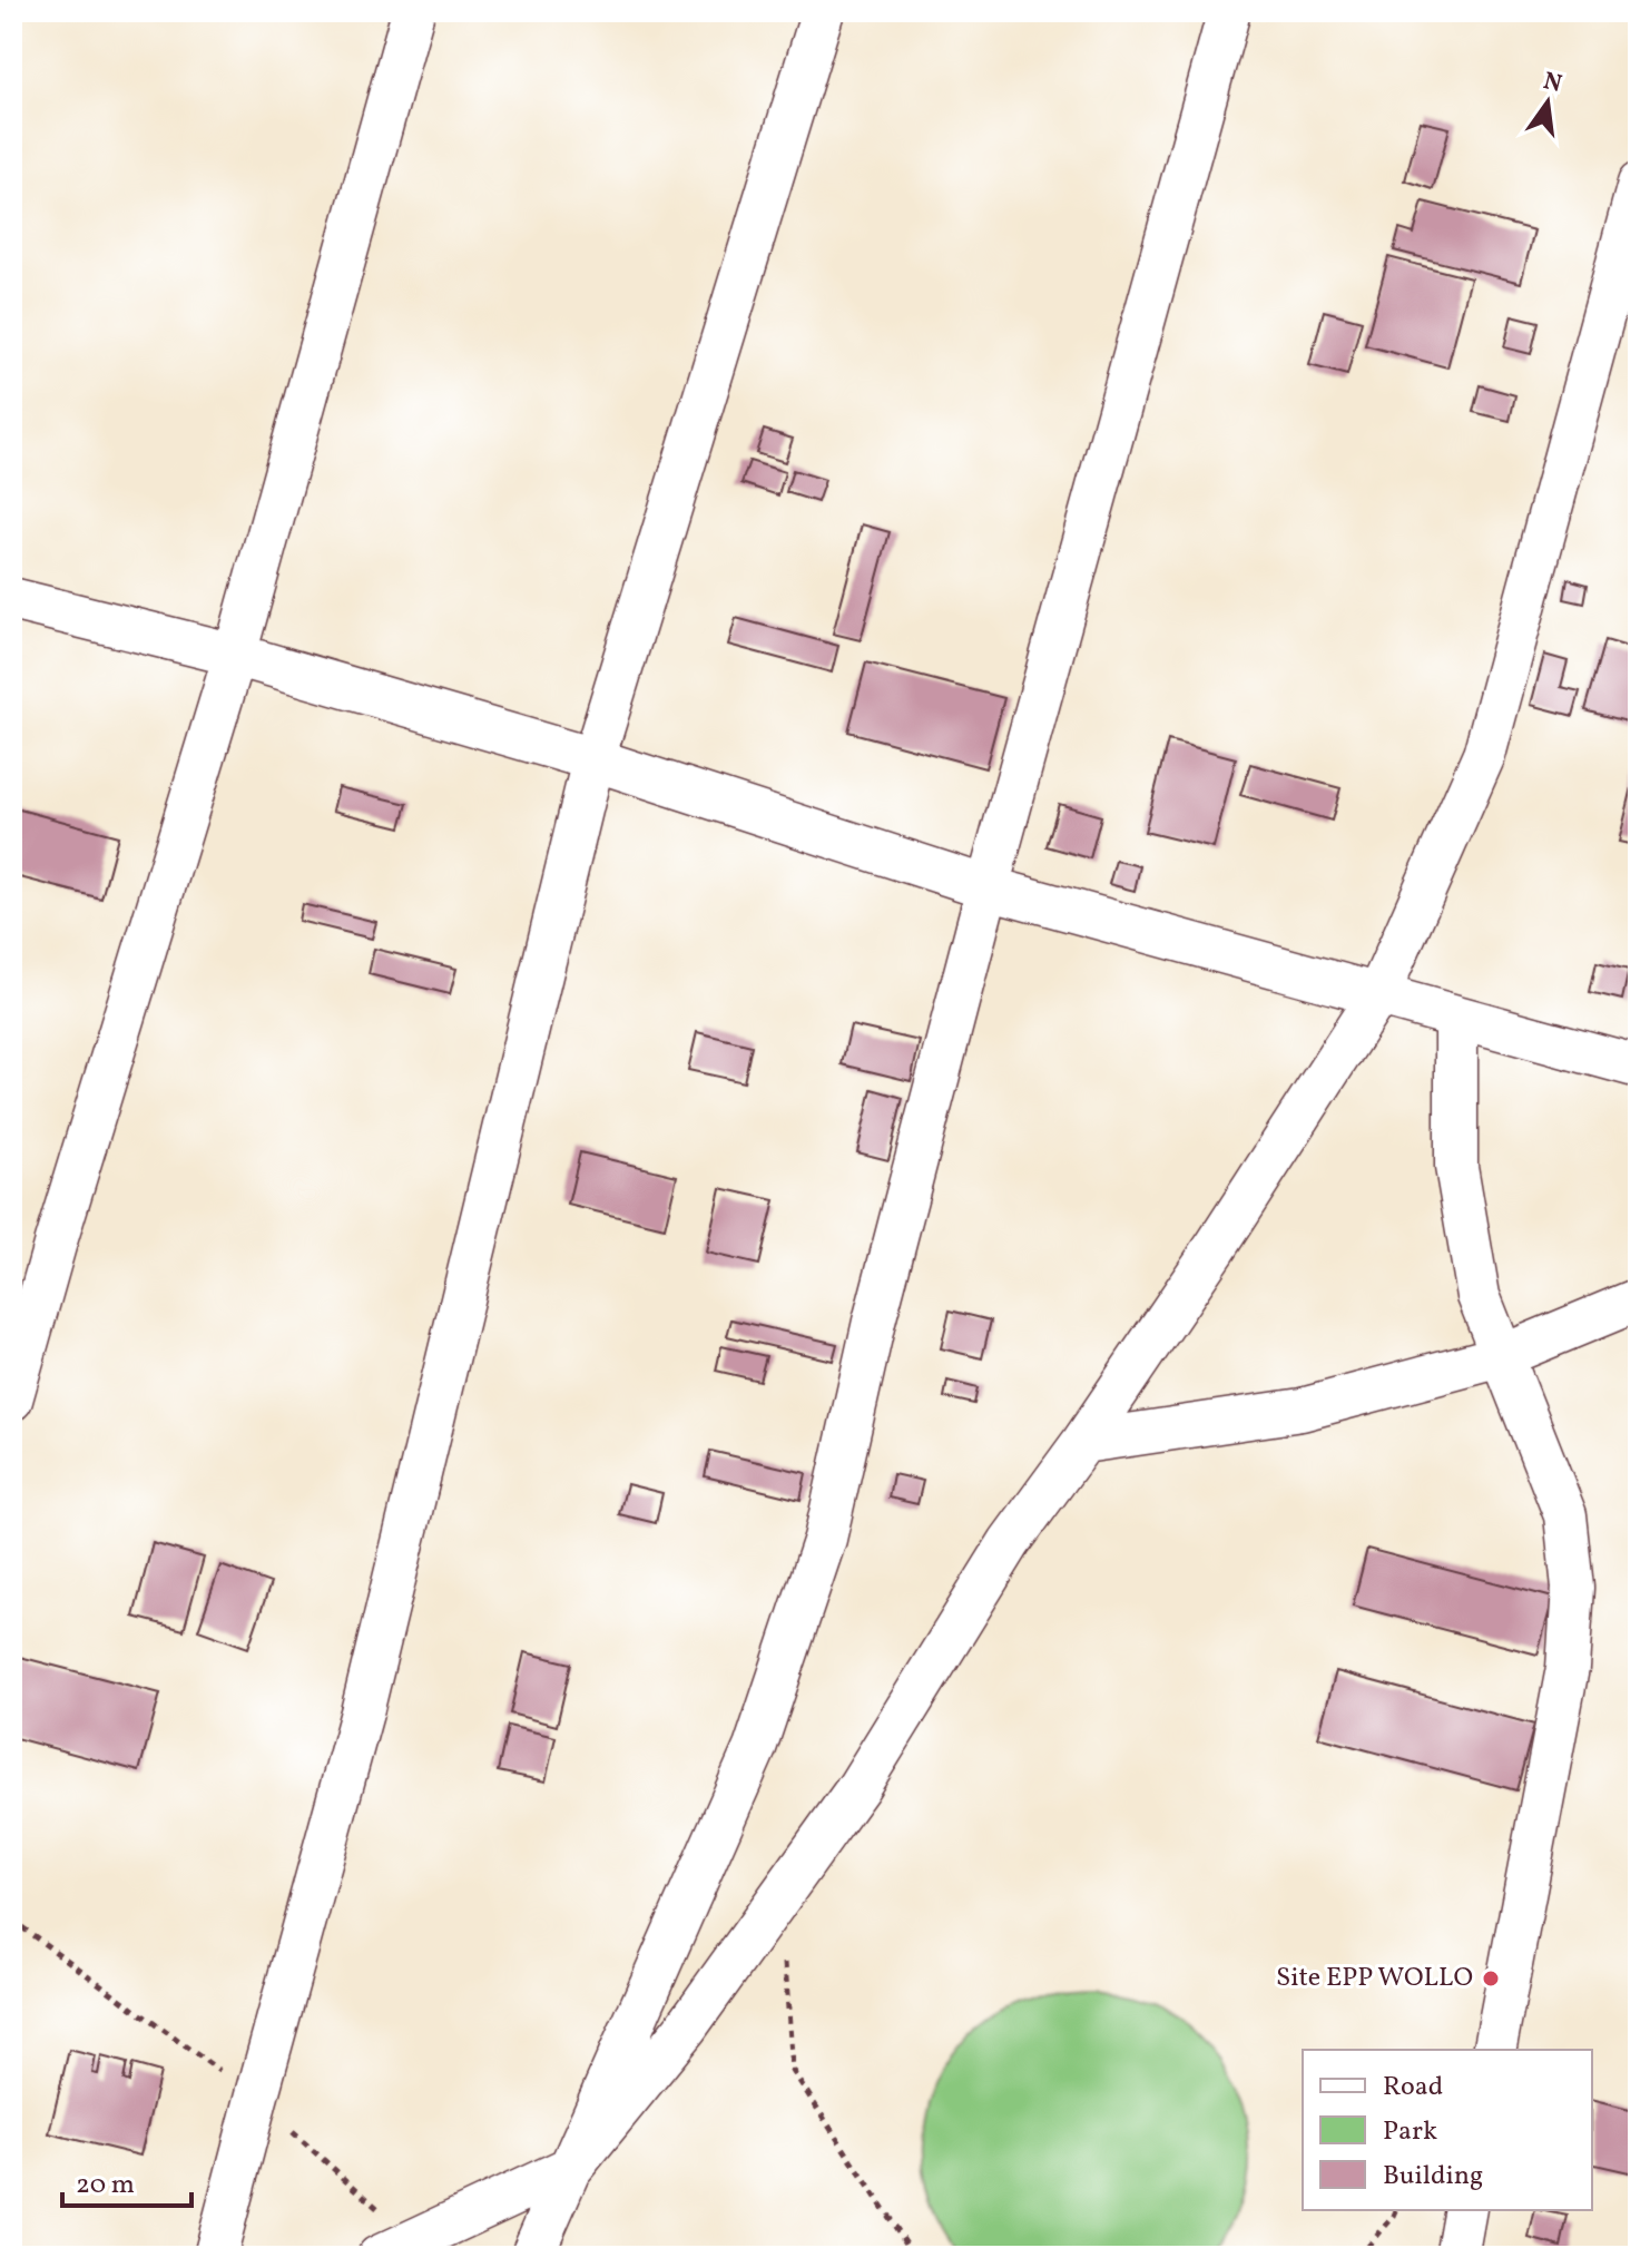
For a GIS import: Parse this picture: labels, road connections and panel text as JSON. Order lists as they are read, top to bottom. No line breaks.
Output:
{"places":["Site EPP WOLLO"],"legend":["Road","Park","Building"],"scale_bar":"20 m","north":"top"}
